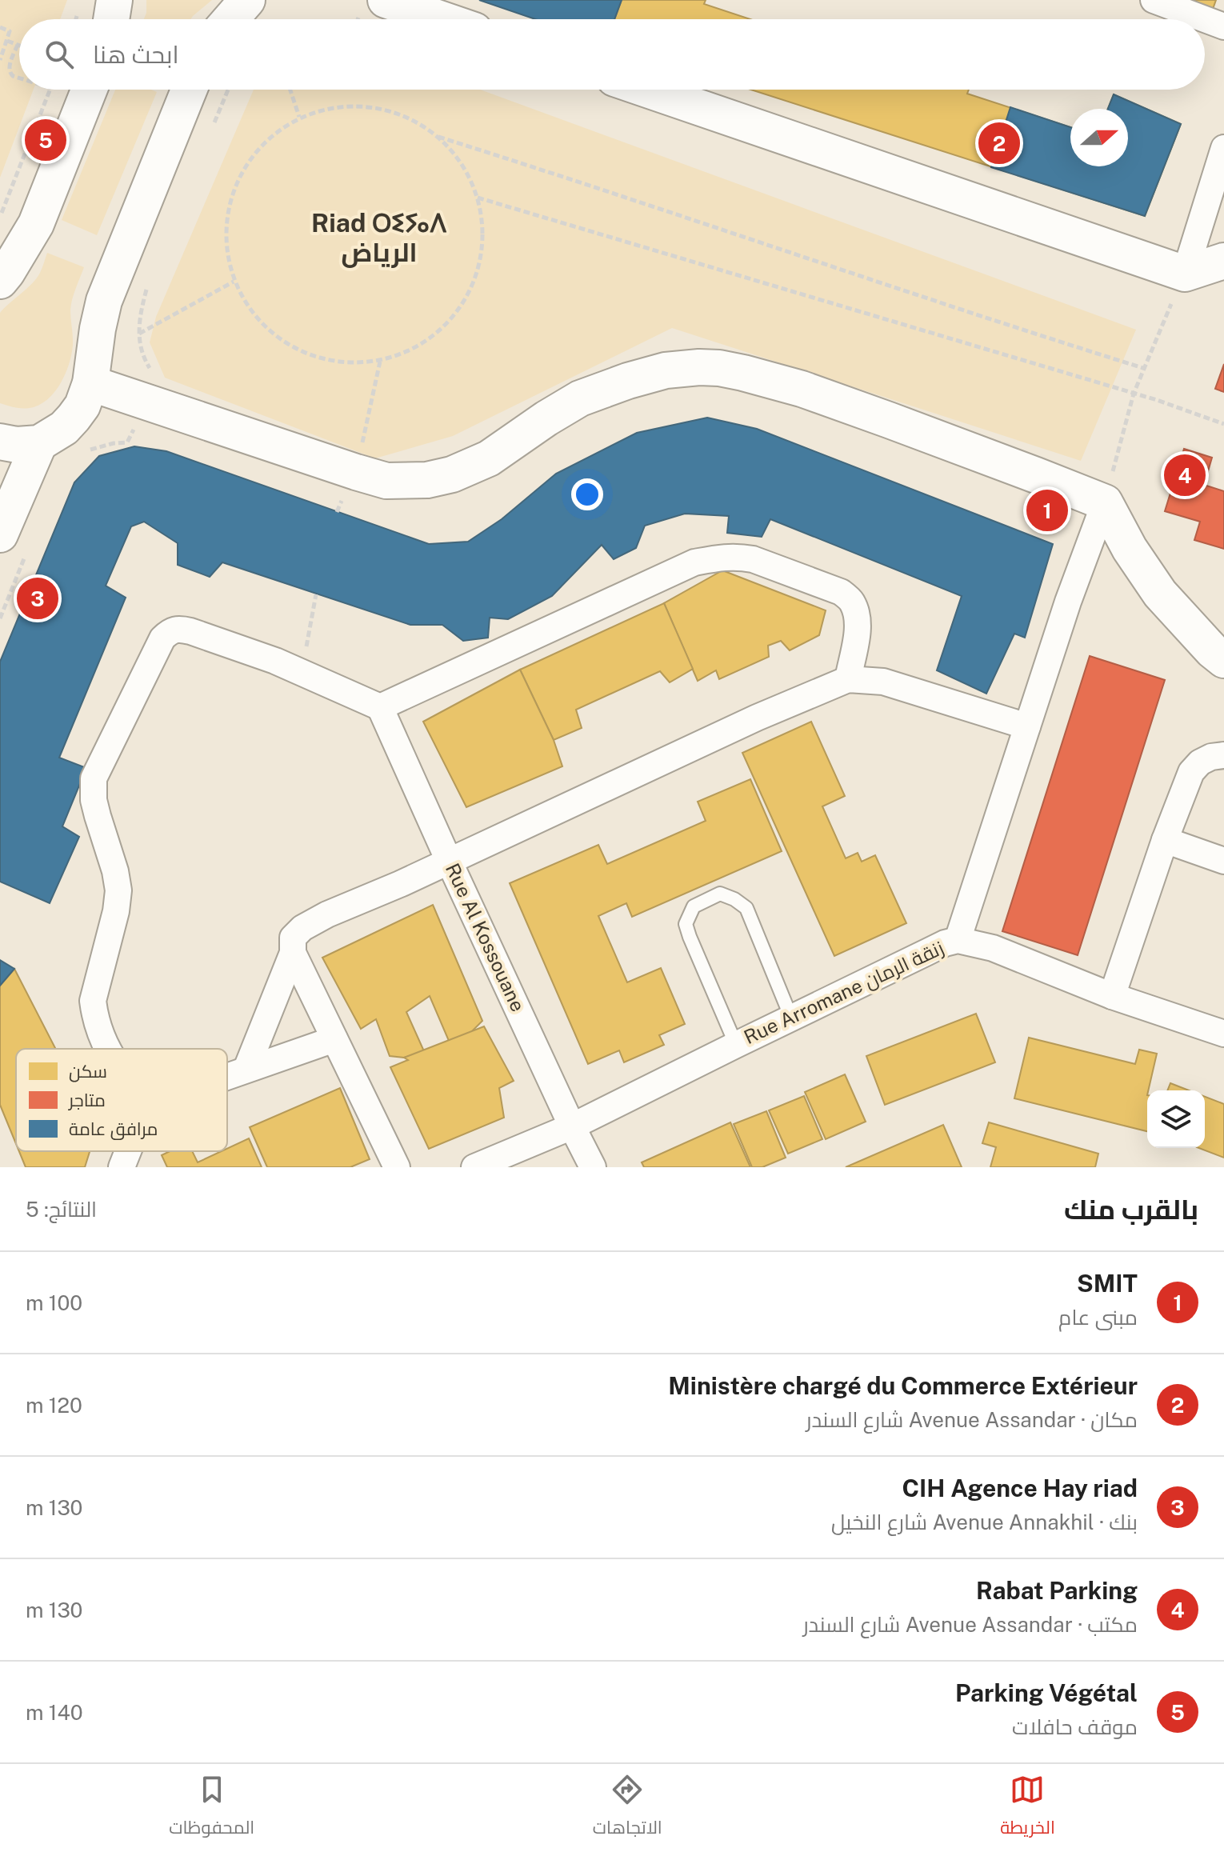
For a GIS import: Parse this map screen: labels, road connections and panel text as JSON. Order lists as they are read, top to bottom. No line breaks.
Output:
{"streets":{"street":["Rue Al Kossouane","Rue Arromane زنقة الرمان"]},"crossings":[["Rue Al Kossouane","Rue Arromane زنقة الرمان"]],"districts":["Riad ⵔⵉⵢⴰⴷ الرياض"],"legend":["سكن","متاجر","مرافق عامة"],"north":"right","page":{"search":"ابحث هنا","pins":["5","2","4","1","3"],"heading":["بالقرب منك","النتائج: 5"],"list":[{"mark":"1","name":"SMIT","note":"مبنى عام","value":"100 m"},{"mark":"2","name":"Ministère chargé du Commerce Extérieur","note":"مكان · Avenue Assandar شارع السندر","value":"120 m"},{"mark":"3","name":"CIH Agence Hay riad","note":"بنك · Avenue Annakhil شارع النخيل","value":"130 m"},{"mark":"4","name":"Rabat Parking","note":"مكتب · Avenue Assandar شارع السندر","value":"130 m"},{"mark":"5","name":"Parking Végétal","note":"موقف حافلات","value":"140 m"}],"nav":["الخريطة","الاتجاهات","المحفوظات"]}}
